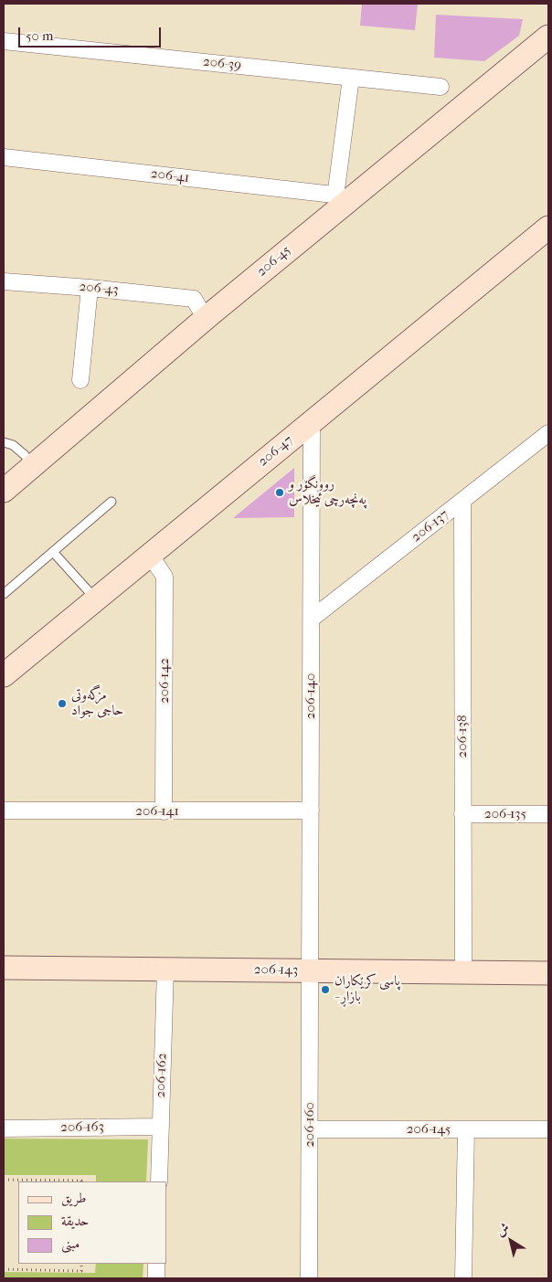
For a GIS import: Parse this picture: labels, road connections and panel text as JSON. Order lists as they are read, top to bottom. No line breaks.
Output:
{"streets":{"street":["206-39","206-41","206-45","206-43","206-47","206-137","206-142","206-140","206-138","206-141","206-135","206-143","206-162","206-160","206-163","206-145"]},"crossings":[["206-41","206-45"],["206-45","206-43"],["206-47","206-142"],["206-47","206-140"],["206-137","206-140"],["206-137","206-138"],["206-142","206-141"],["206-140","206-141"],["206-140","206-143"],["206-140","206-160"],["206-138","206-135"],["206-138","206-143"],["206-143","206-162"],["206-143","206-160"],["206-162","206-163"],["206-160","206-145"]],"places":["روونگۆر و په‌نچه‌رچی ئیخلاس","مزگەوتی حاجی جواد","پاسی کرێکاران - بازاڕ"],"legend":["طريق","حديقة","مبنى"],"scale_bar":"50 m","north":"top left"}
